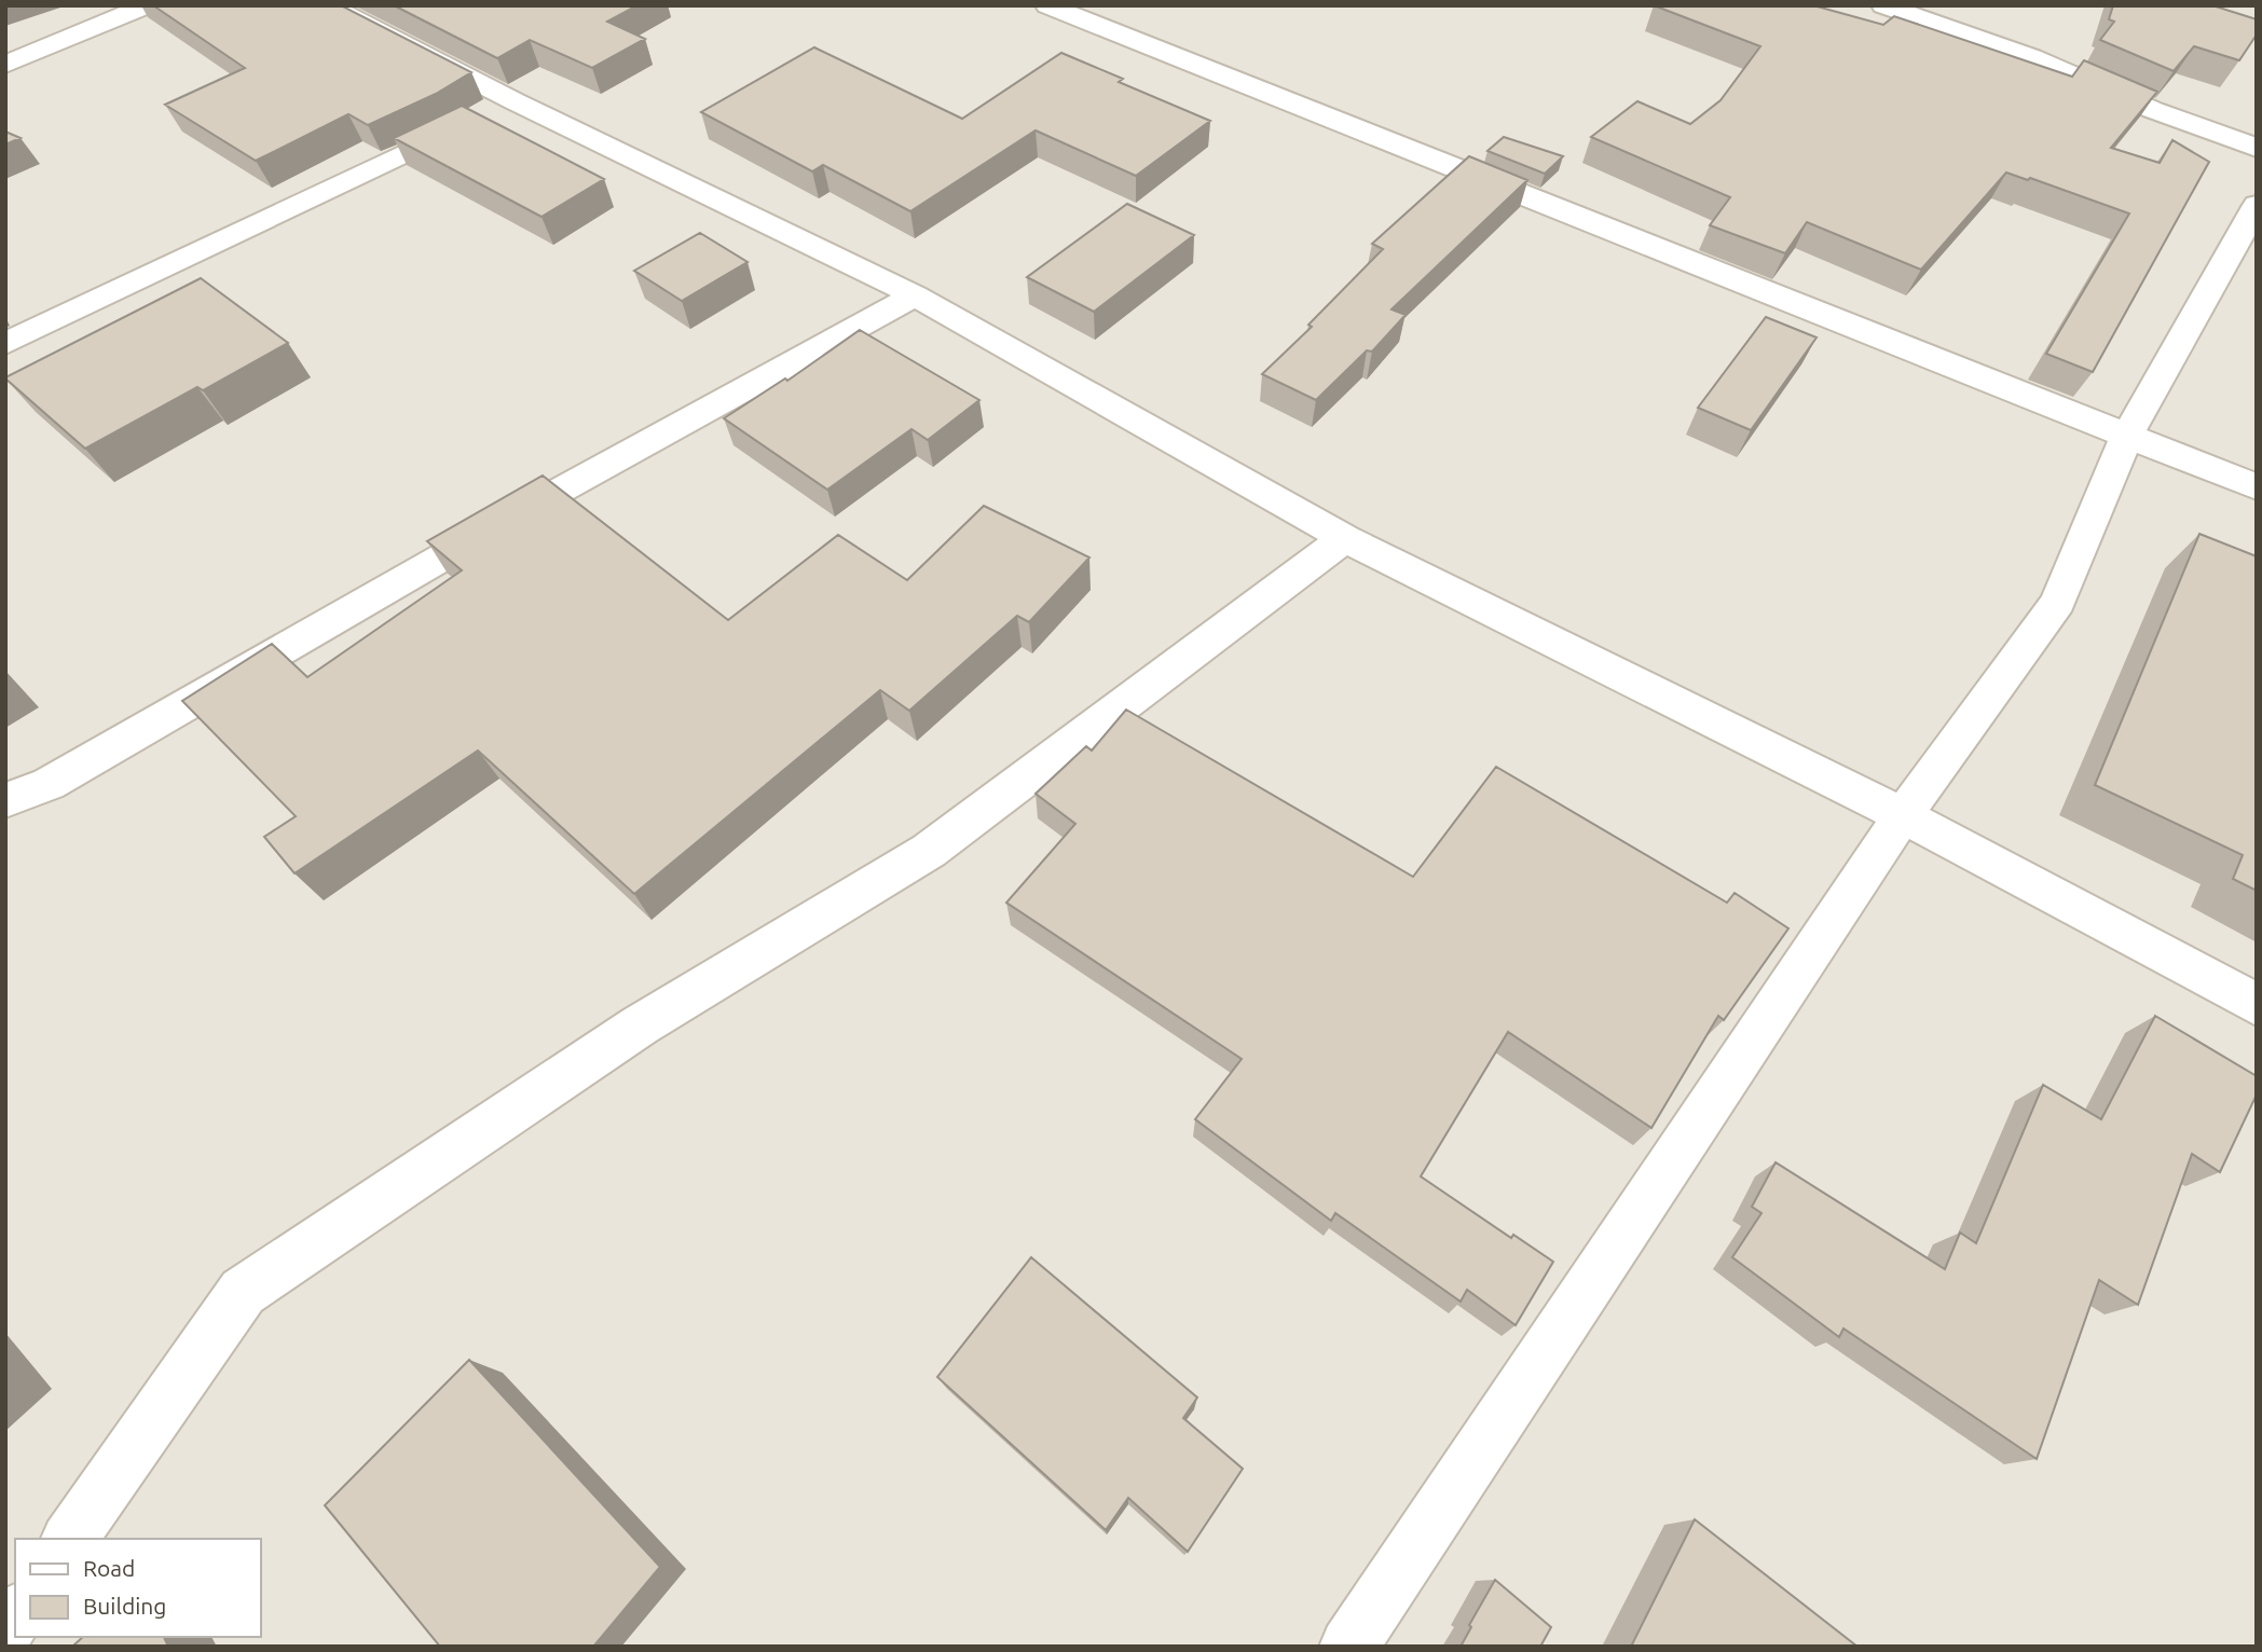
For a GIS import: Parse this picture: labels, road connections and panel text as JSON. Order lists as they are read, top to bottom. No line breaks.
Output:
{"legend":["Road","Building"]}
